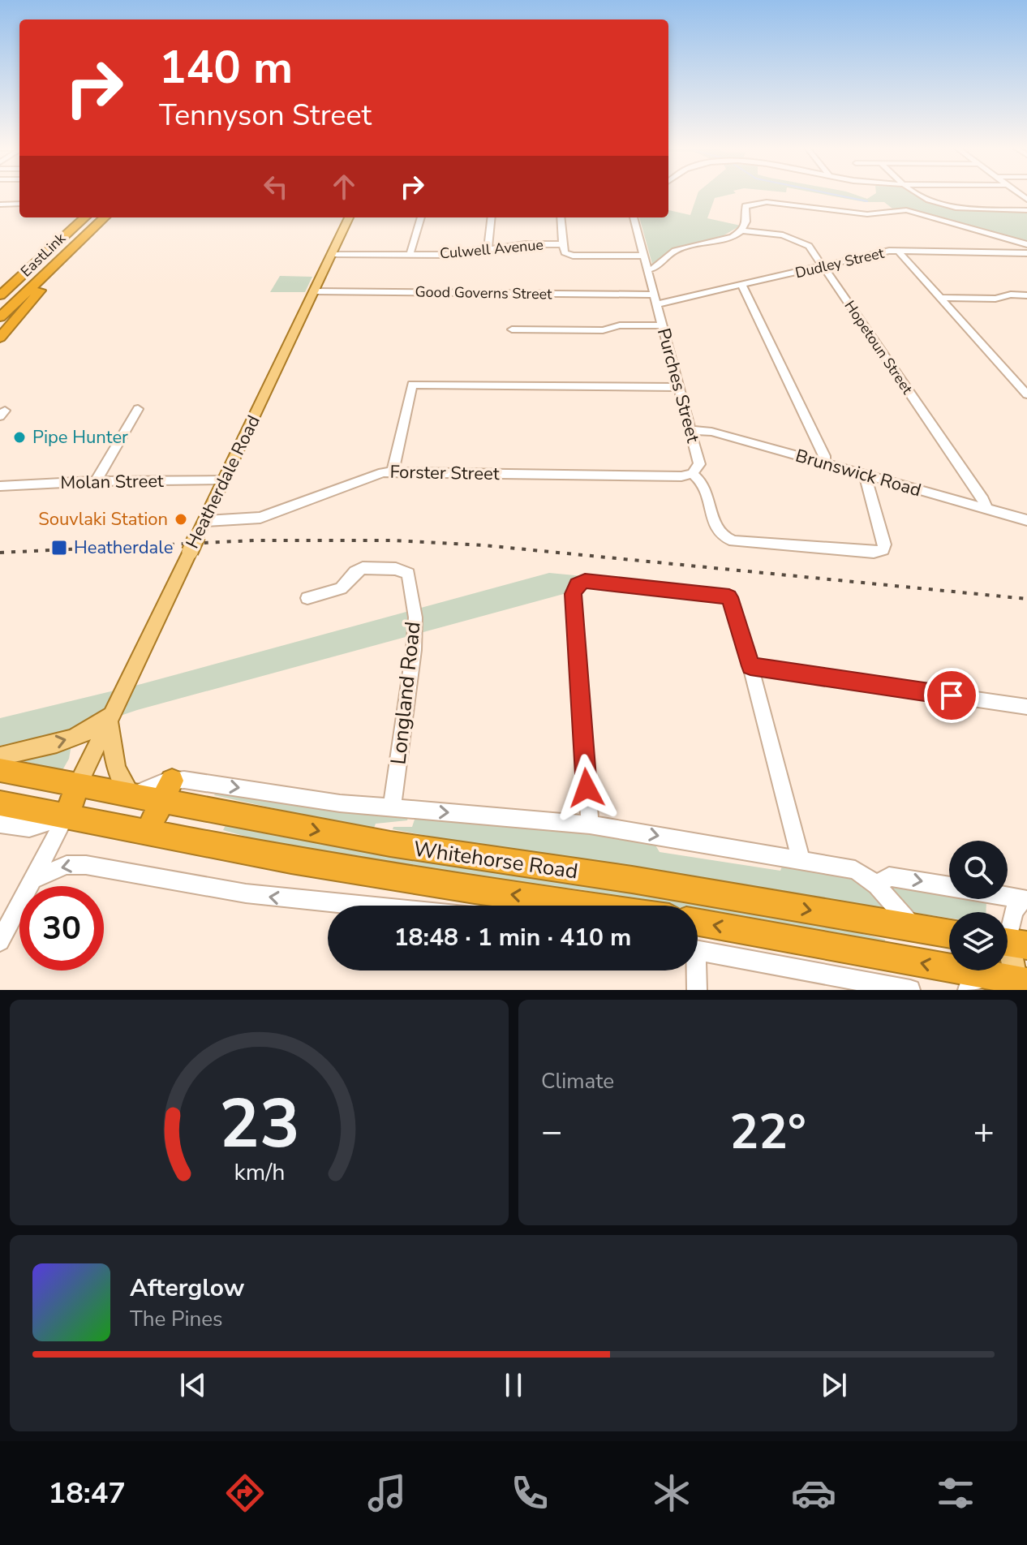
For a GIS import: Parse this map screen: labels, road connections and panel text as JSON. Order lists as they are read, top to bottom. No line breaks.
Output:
{"streets":{"highway":["EastLink","Whitehorse Road"],"main road":["Heatherdale Road"],"street":["Culwell Avenue","Dudley Street","Good Governs Street","Hopetoun Street","Purches Street","Forster Street","Brunswick Road","Molan Street","Longland Road"]},"crossings":[["Culwell Avenue","Purches Street"],["Culwell Avenue","Heatherdale Road"],["Dudley Street","Good Governs Street"],["Dudley Street","Hopetoun Street"],["Dudley Street","Purches Street"],["Good Governs Street","Purches Street"],["Good Governs Street","Heatherdale Road"],["Hopetoun Street","Brunswick Road"],["Purches Street","Forster Street"],["Purches Street","Brunswick Road"],["Forster Street","Heatherdale Road"],["Molan Street","Heatherdale Road"],["Heatherdale Road","Whitehorse Road"],["Longland Road","Whitehorse Road"]],"places":{"other":["Pipe Hunter","Souvlaki Station"],"transit":["Heatherdale"]},"page":{"turn":["140 m","Tennyson Street"],"limit":"30","trip":"18:48 · 1 min · 410 m","tile":"Climate","heat":["−","22°","+"],"song":["Afterglow","The Pines"],"tabs":"18:47","gauge":["23","km/h"]}}
